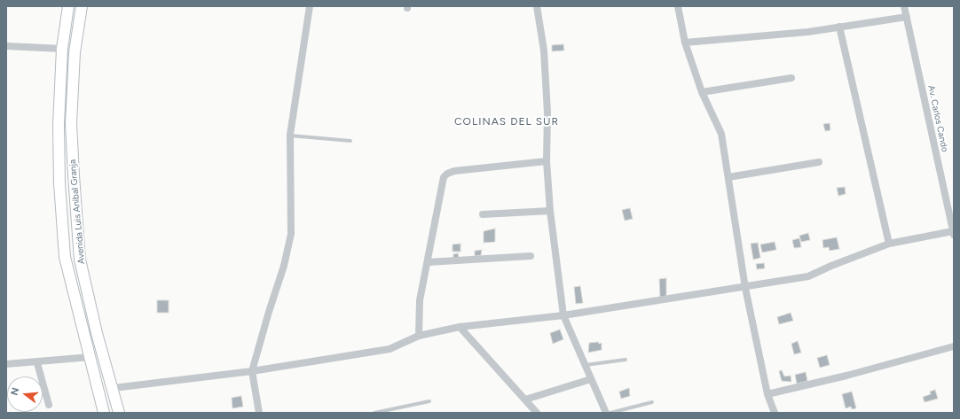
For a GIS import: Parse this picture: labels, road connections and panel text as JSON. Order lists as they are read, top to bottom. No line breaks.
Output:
{"streets":{"main road":["Avenida Luis Anibal Granja"],"street":["Av. Carlos Cando"]},"districts":["COLINAS DEL SUR"],"north":"left"}
